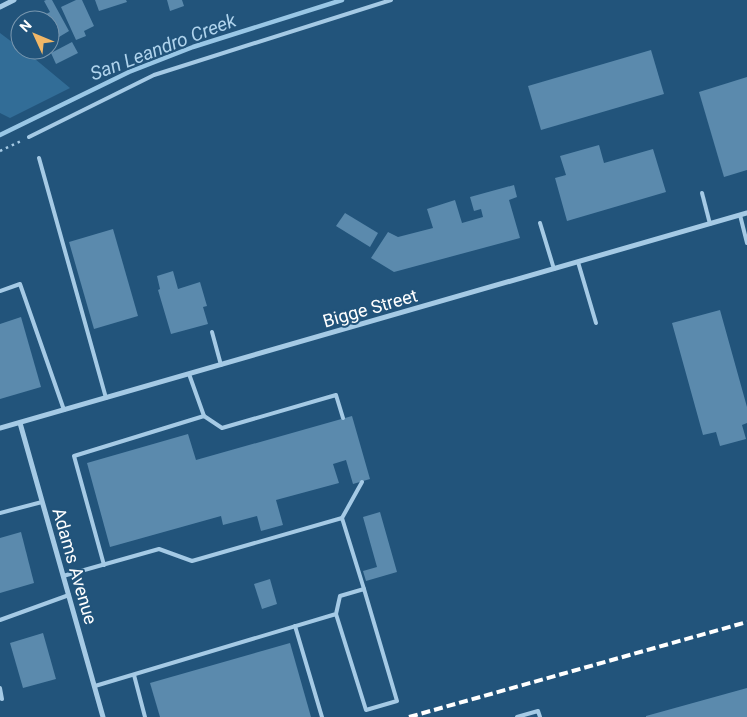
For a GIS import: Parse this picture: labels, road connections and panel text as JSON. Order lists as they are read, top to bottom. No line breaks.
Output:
{"streets":{"street":["Bigge Street","Adams Avenue"]},"crossings":[["Bigge Street","Adams Avenue"]],"water":["San Leandro Creek"],"north":"top left"}
